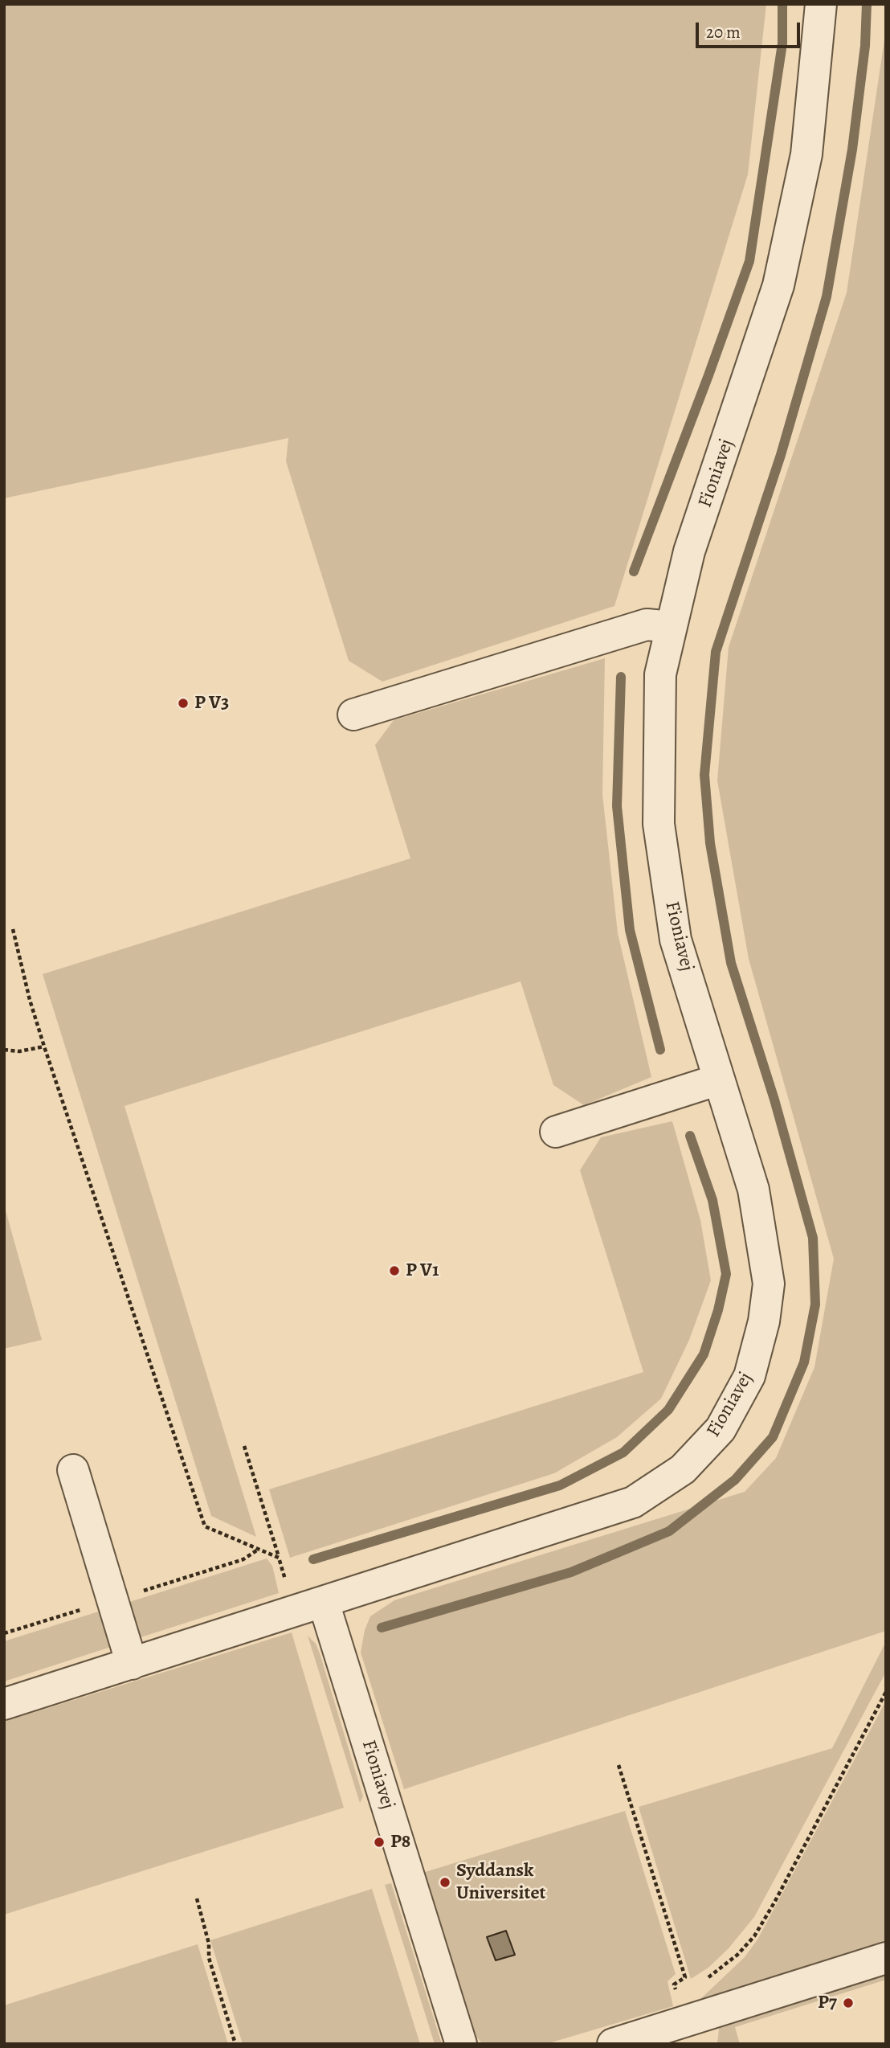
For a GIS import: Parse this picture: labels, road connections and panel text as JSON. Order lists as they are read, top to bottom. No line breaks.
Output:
{"streets":{"street":["Fioniavej"]},"places":["P V3","P V1","P8","Syddansk Universitet","P7"],"scale_bar":"20 m"}
